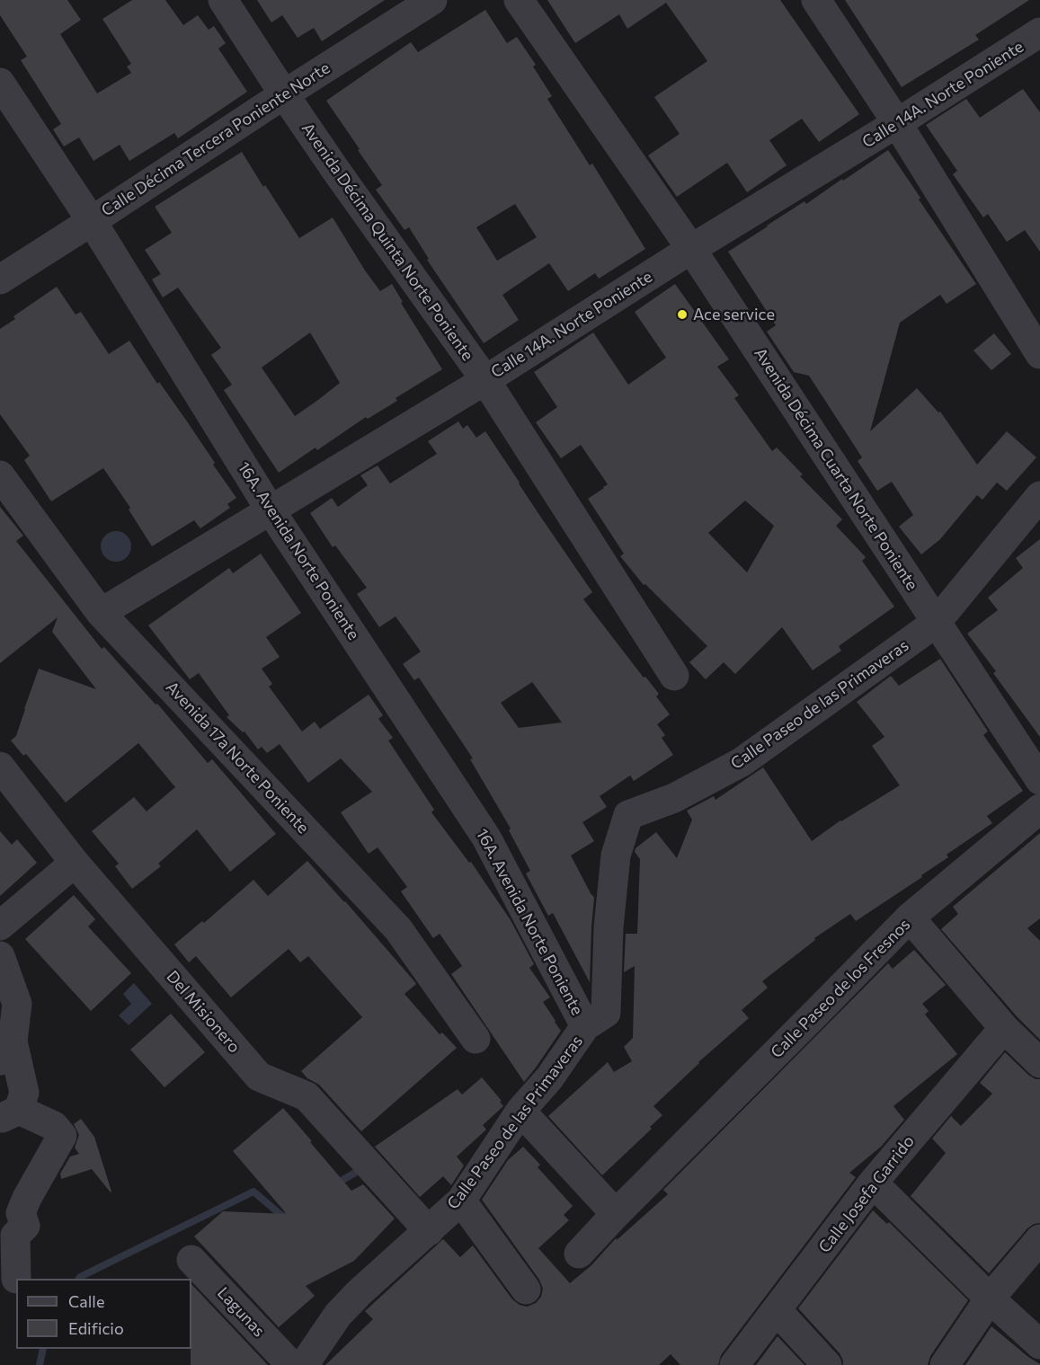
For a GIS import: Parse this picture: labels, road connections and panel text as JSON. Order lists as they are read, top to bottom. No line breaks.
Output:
{"streets":{"street":["Calle 14A. Norte Poniente","Calle Décima Tercera Poniente Norte","Avenida Décima Quinta Norte Poniente","Avenida Décima Cuarta Norte Poniente","16A. Avenida Norte Poniente","Calle Paseo de las Primaveras","Avenida 17a Norte Poniente","Calle Paseo de los Fresnos","Del Misionero","Calle Josefa Garrido","Lagunas"]},"crossings":[["Calle 14A. Norte Poniente","Avenida Décima Quinta Norte Poniente"],["Calle 14A. Norte Poniente","Avenida Décima Cuarta Norte Poniente"],["Calle 14A. Norte Poniente","16A. Avenida Norte Poniente"],["Calle 14A. Norte Poniente","Avenida 17a Norte Poniente"],["Calle Décima Tercera Poniente Norte","Avenida Décima Quinta Norte Poniente"],["Calle Décima Tercera Poniente Norte","16A. Avenida Norte Poniente"],["Avenida Décima Cuarta Norte Poniente","Calle Paseo de las Primaveras"],["16A. Avenida Norte Poniente","Calle Paseo de las Primaveras"],["Calle Paseo de las Primaveras","Del Misionero"]],"places":["Ace service"],"legend":["Calle","Edificio"]}
